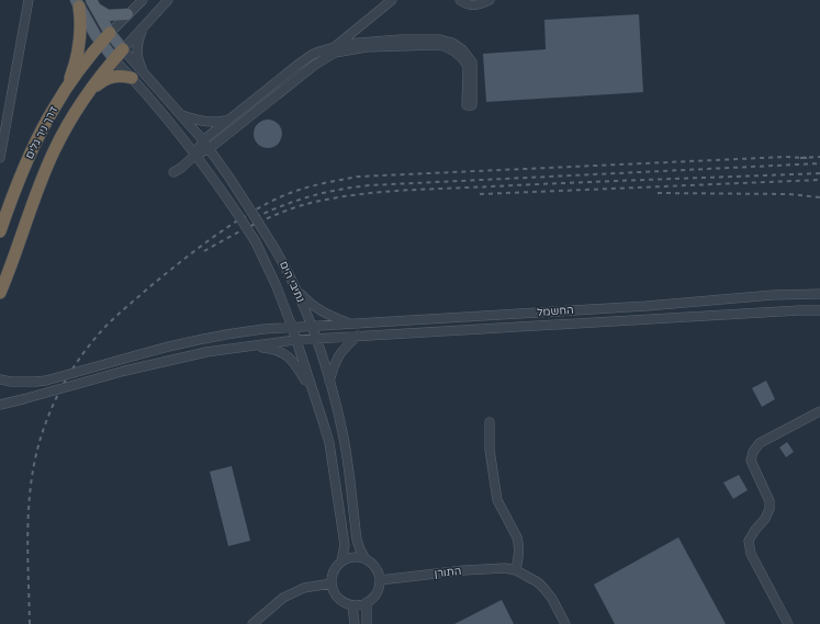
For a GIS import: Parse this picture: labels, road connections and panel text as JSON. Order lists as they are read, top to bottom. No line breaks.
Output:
{"streets":{"highway":["דרך ניר גלים"],"street":["נתיבי הים","החשמל","התורן"]},"crossings":[["נתיבי הים","החשמל"],["נתיבי הים","התורן"]]}
